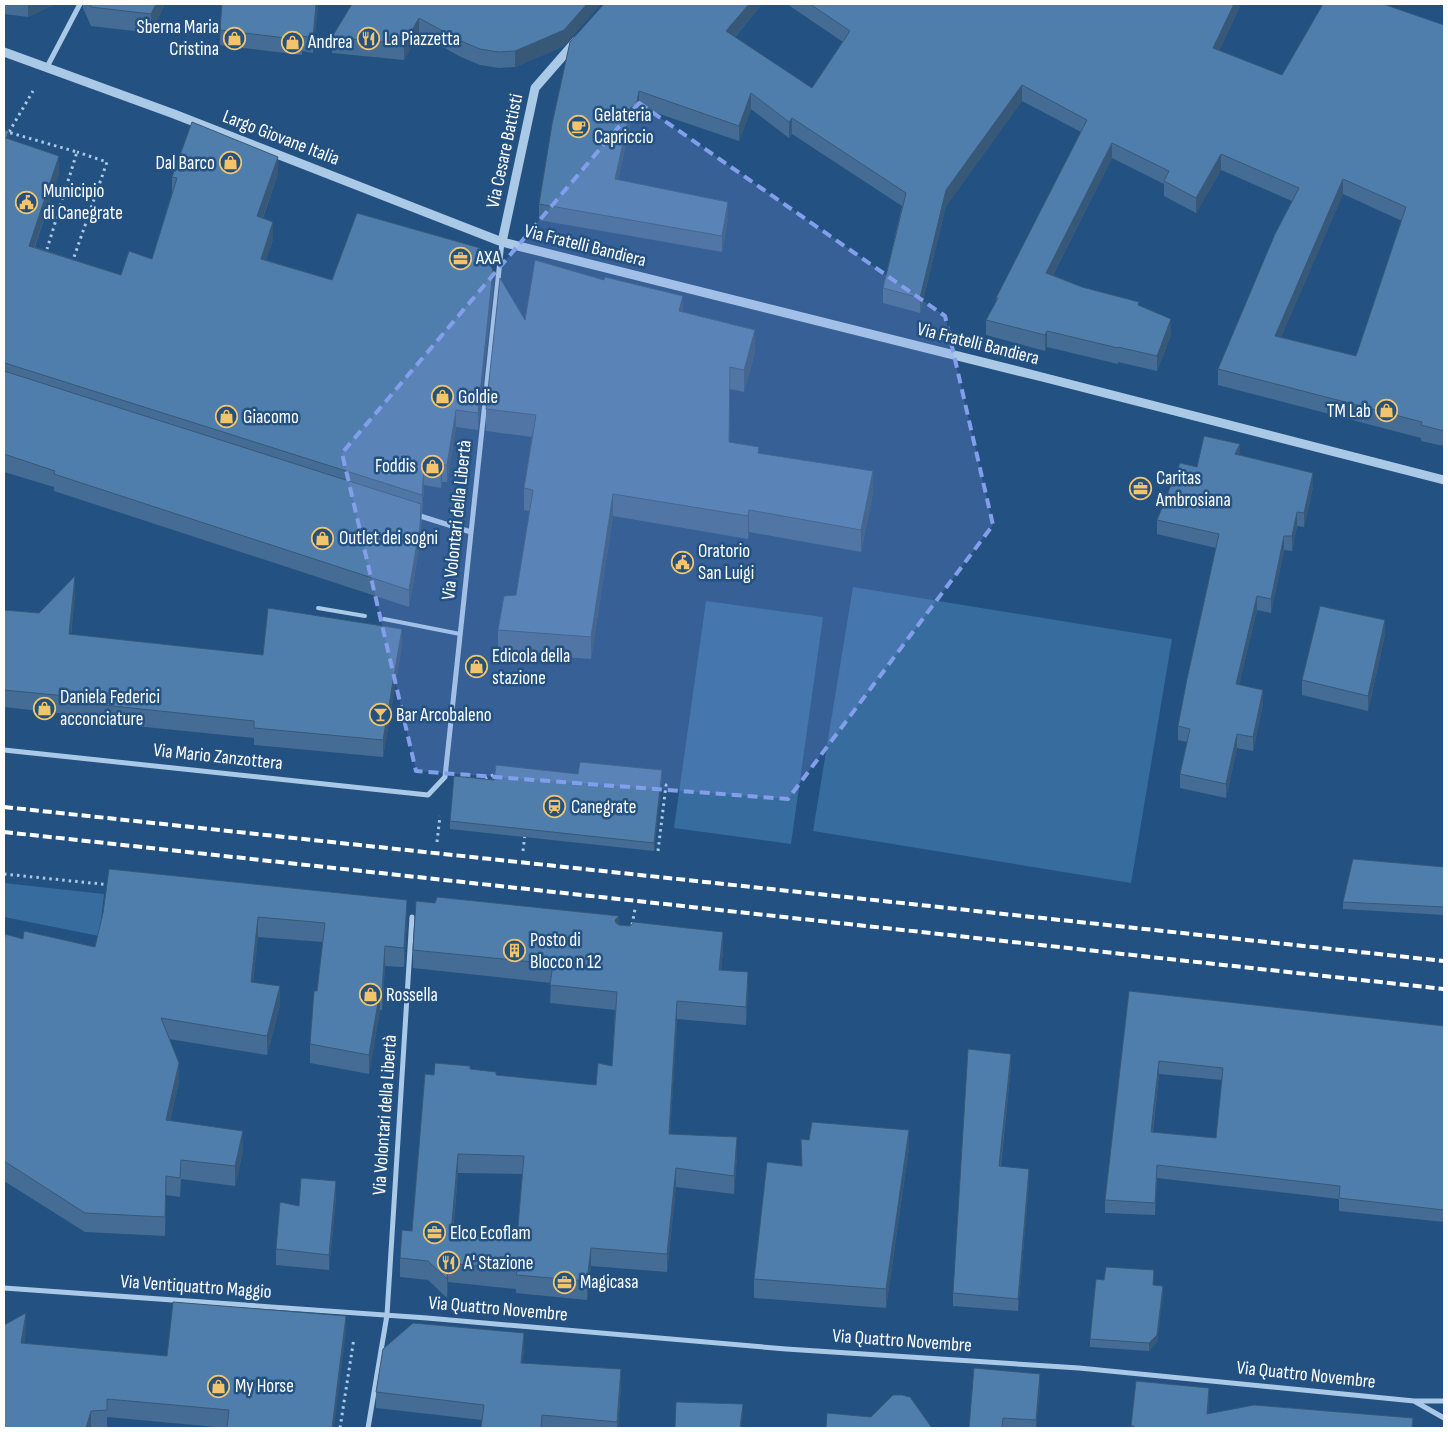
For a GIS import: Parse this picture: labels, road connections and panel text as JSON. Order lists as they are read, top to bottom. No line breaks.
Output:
{"streets":{"street":["Largo Giovane Italia","Via Cesare Battisti","Via Fratelli Bandiera","Via Volontari della Libertà","Via Mario Zanzottera","Via Ventiquattro Maggio","Via Quattro Novembre"]},"crossings":[["Largo Giovane Italia","Via Cesare Battisti"],["Largo Giovane Italia","Via Fratelli Bandiera"],["Largo Giovane Italia","Via Volontari della Libertà"],["Via Cesare Battisti","Via Fratelli Bandiera"],["Via Cesare Battisti","Via Volontari della Libertà"],["Via Fratelli Bandiera","Via Volontari della Libertà"],["Via Volontari della Libertà","Via Mario Zanzottera"],["Via Volontari della Libertà","Via Ventiquattro Maggio"],["Via Volontari della Libertà","Via Quattro Novembre"],["Via Ventiquattro Maggio","Via Quattro Novembre"]],"places":{"shop":["Sberna Maria Cristina","Andrea","Dal Barco","Goldie","TM Lab","Giacomo","Foddis","Outlet dei sogni","Edicola della stazione","Daniela Federici acconciature","Rossella","My Horse"],"restaurant":["La Piazzetta","A' Stazione"],"cafe":["Gelateria Capriccio"],"public building":["Municipio di Canegrate","Oratorio San Luigi"],"office":["AXA","Caritas Ambrosiana","Elco Ecoflam","Magicasa"],"bar":["Bar Arcobaleno"],"station":["Canegrate"],"building":["Posto di Blocco n 12"]}}
